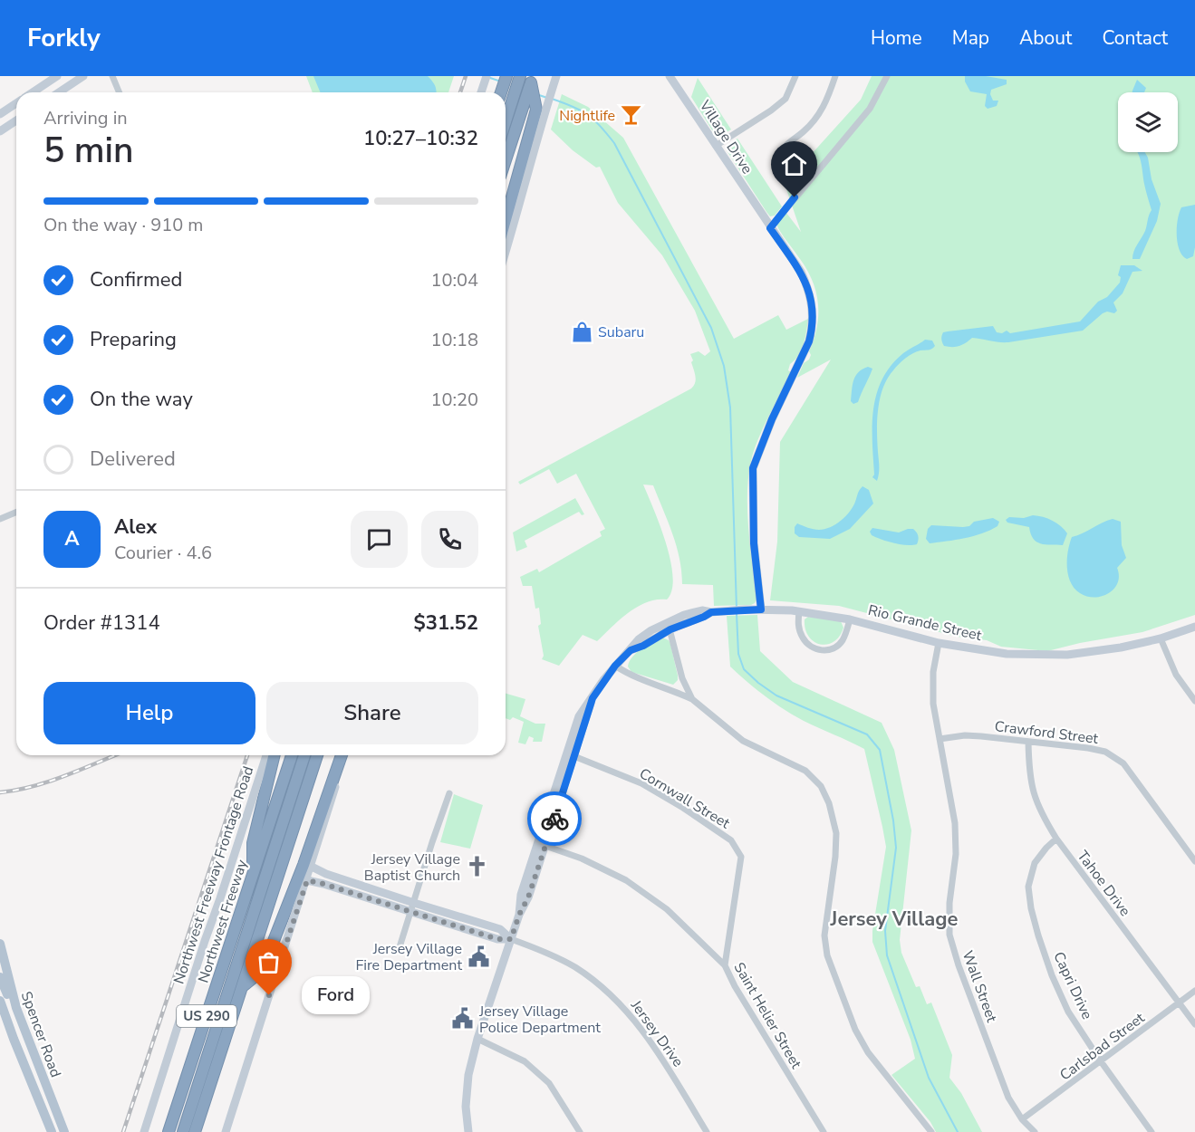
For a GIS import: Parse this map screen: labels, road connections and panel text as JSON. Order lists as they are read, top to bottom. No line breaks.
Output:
{"streets":{"highway":["Northwest Freeway","US 290"],"main road":["Spencer Road"],"street":["Village Drive","Rio Grande Street","Crawford Street","Cornwall Street","Northwest Freeway Frontage Road","Tahoe Drive","Capri Drive","Wall Street","Saint Helier Street","Jersey Drive","Carlsbad Street"]},"crossings":[["Village Drive","Rio Grande Street"],["Rio Grande Street","Cornwall Street"],["Rio Grande Street","Wall Street"],["Rio Grande Street","Saint Helier Street"],["Rio Grande Street","Jersey Drive"],["Crawford Street","Tahoe Drive"],["Crawford Street","Wall Street"],["Cornwall Street","Saint Helier Street"],["Tahoe Drive","Capri Drive"],["Tahoe Drive","Carlsbad Street"],["Capri Drive","Carlsbad Street"],["Wall Street","Carlsbad Street"]],"districts":["Jersey Village"],"places":{"bar":["Nightlife"],"shop":["Subaru"],"church":["Jersey Village Baptist Church"],"public building":["Jersey Village Fire Department","Jersey Village Police Department"],"other":["Ford"]},"page":{"header":"Forkly","nav":["Home","Map","About","Contact"],"heading":["5 min","Arriving in","10:27–10:32"],"panel":["Alex","Courier · 4.6","Order #1314","$31.52"],"bar":"On the way · 910 m","list":[["Confirmed","10:04"],["Preparing","10:18"],["On the way","10:20"],"Delivered"],"round":"A","buttons":["Help","Share"],"bubble":"Ford"}}
